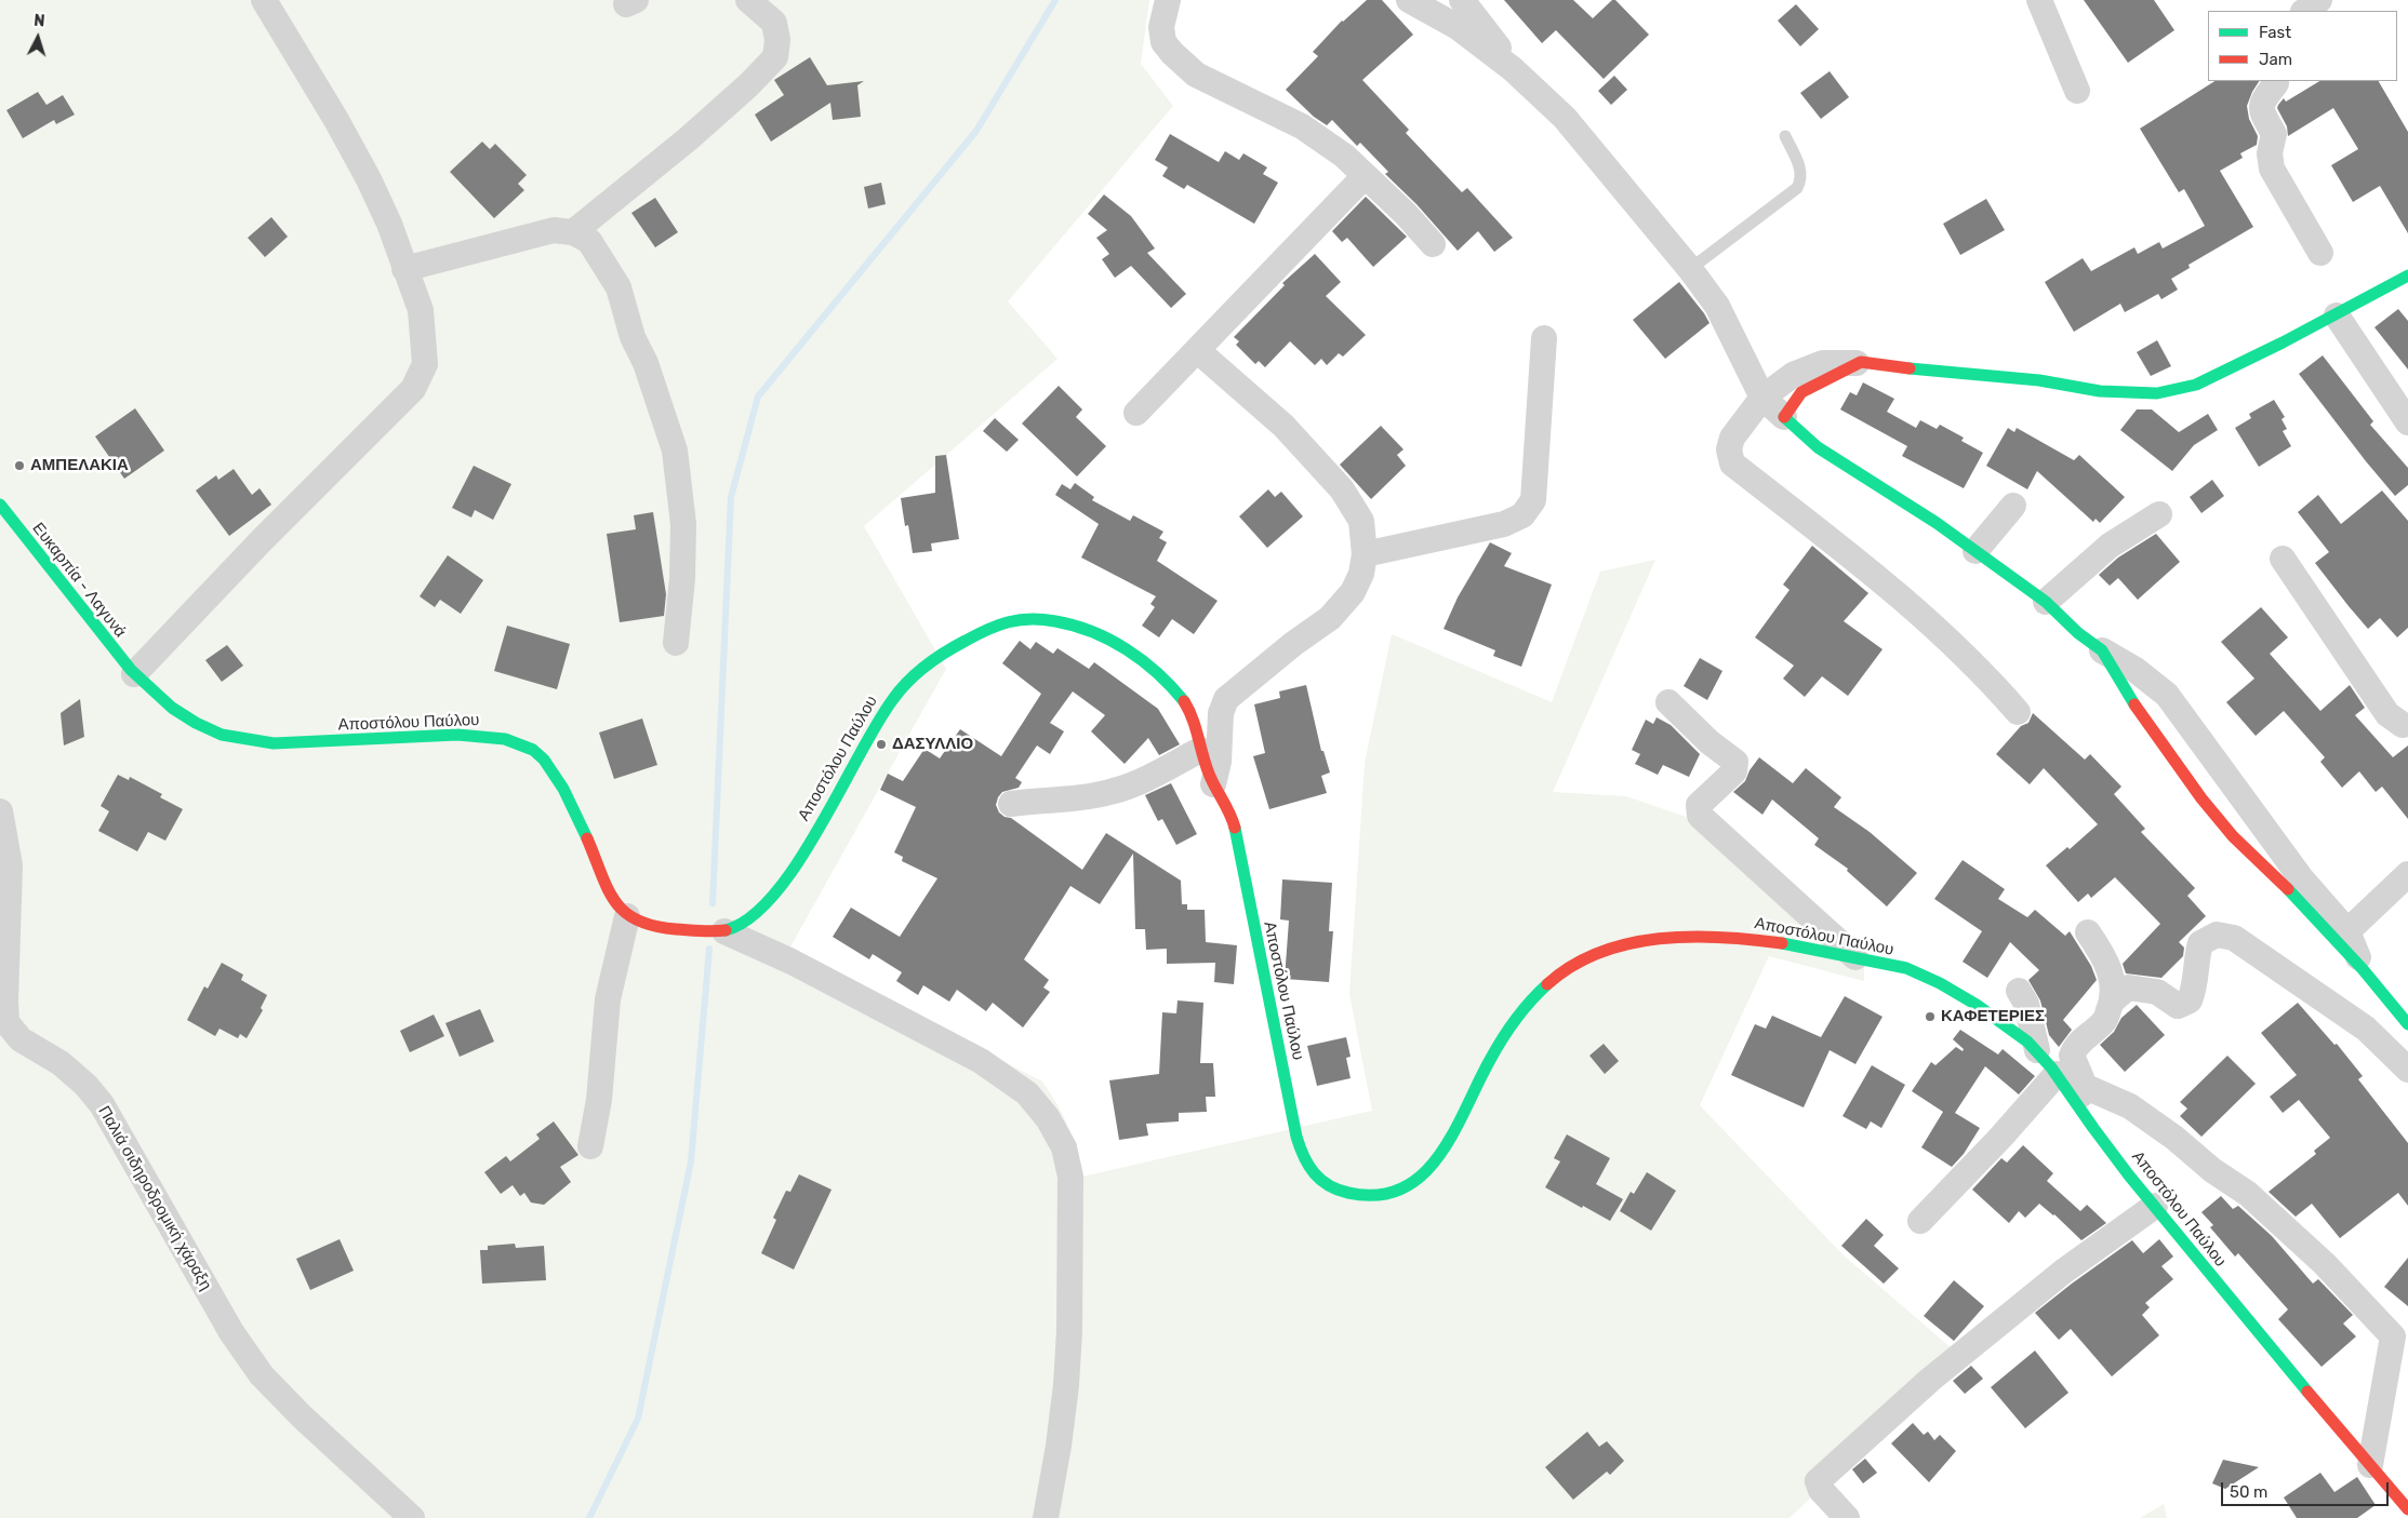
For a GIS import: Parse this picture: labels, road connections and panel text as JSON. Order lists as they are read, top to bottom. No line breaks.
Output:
{"streets":{"street":["Ευκαρπία - Λαγυνά","Αποστόλου Παύλου","Παλιά σιδηροδρομική χάραξη"]},"crossings":[["Ευκαρπία - Λαγυνά","Αποστόλου Παύλου"]],"places":["ΑΜΠΕΛΑΚΙΑ","ΔΑΣΥΛΛΙΟ","ΚΑΦΕΤΕΡΙΕΣ"],"legend":["Fast","Jam"],"scale_bar":"50 m","north":"top"}
